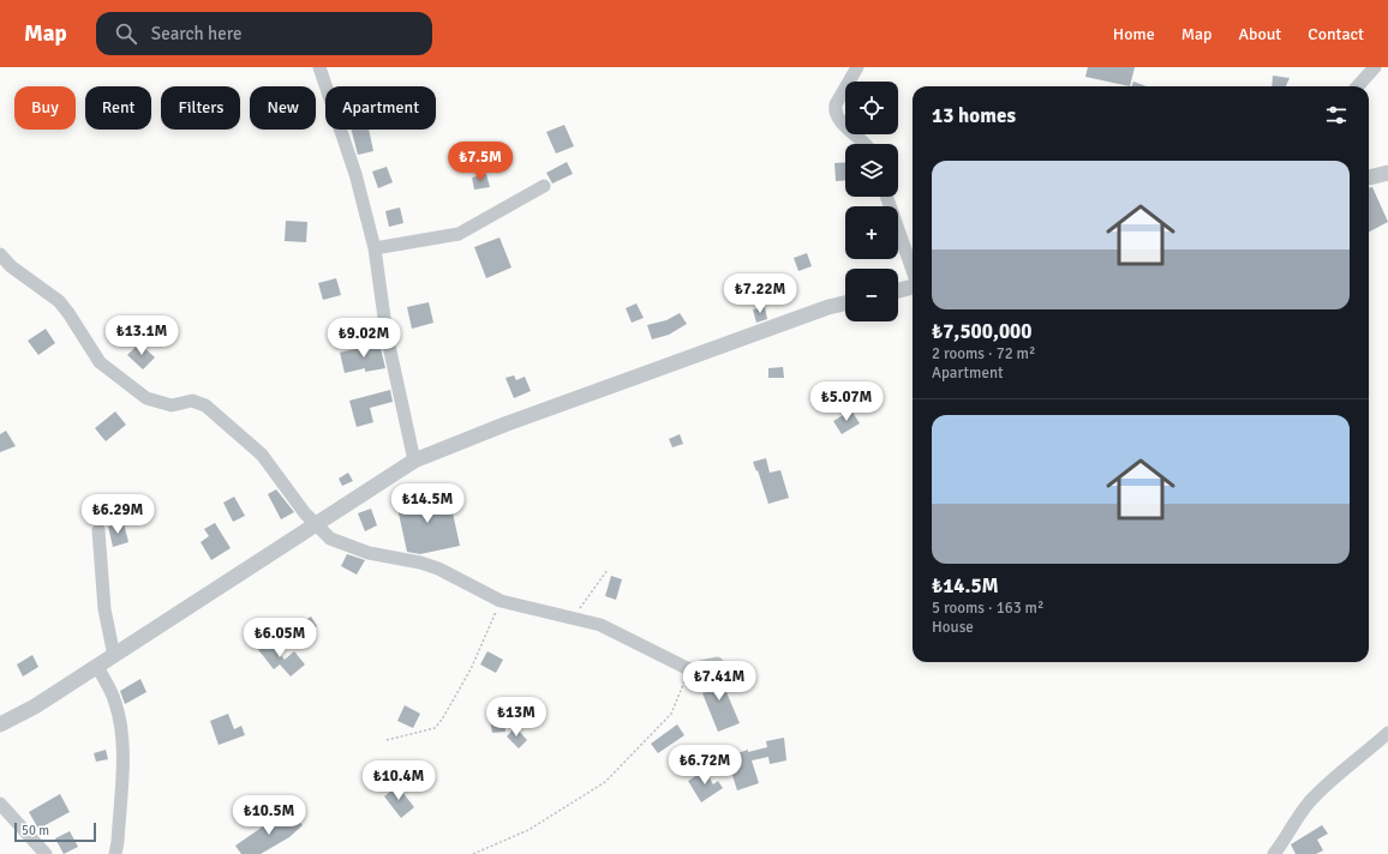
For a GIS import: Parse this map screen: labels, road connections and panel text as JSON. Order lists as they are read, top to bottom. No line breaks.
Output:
{"scale_bar":"50 m","page":{"header":"Map","search":"Search here","nav":["Home","Map","About","Contact"],"map_buttons":["+","−"],"chip":["Buy","Rent","Filters","New","Apartment"],"heading":"13 homes","price":["₺7.5M","₺7.22M","₺13.1M","₺9.02M","₺5.07M","₺14.5M","₺6.29M","₺6.05M","₺7.41M","₺13M","₺6.72M","₺10.4M","₺10.5M"],"list":[{"name":"₺7,500,000","note":"2 rooms · 72 m² · Apartment"},{"name":"₺14.5M","note":"5 rooms · 163 m² · House"}],"scale":"50 m"}}
